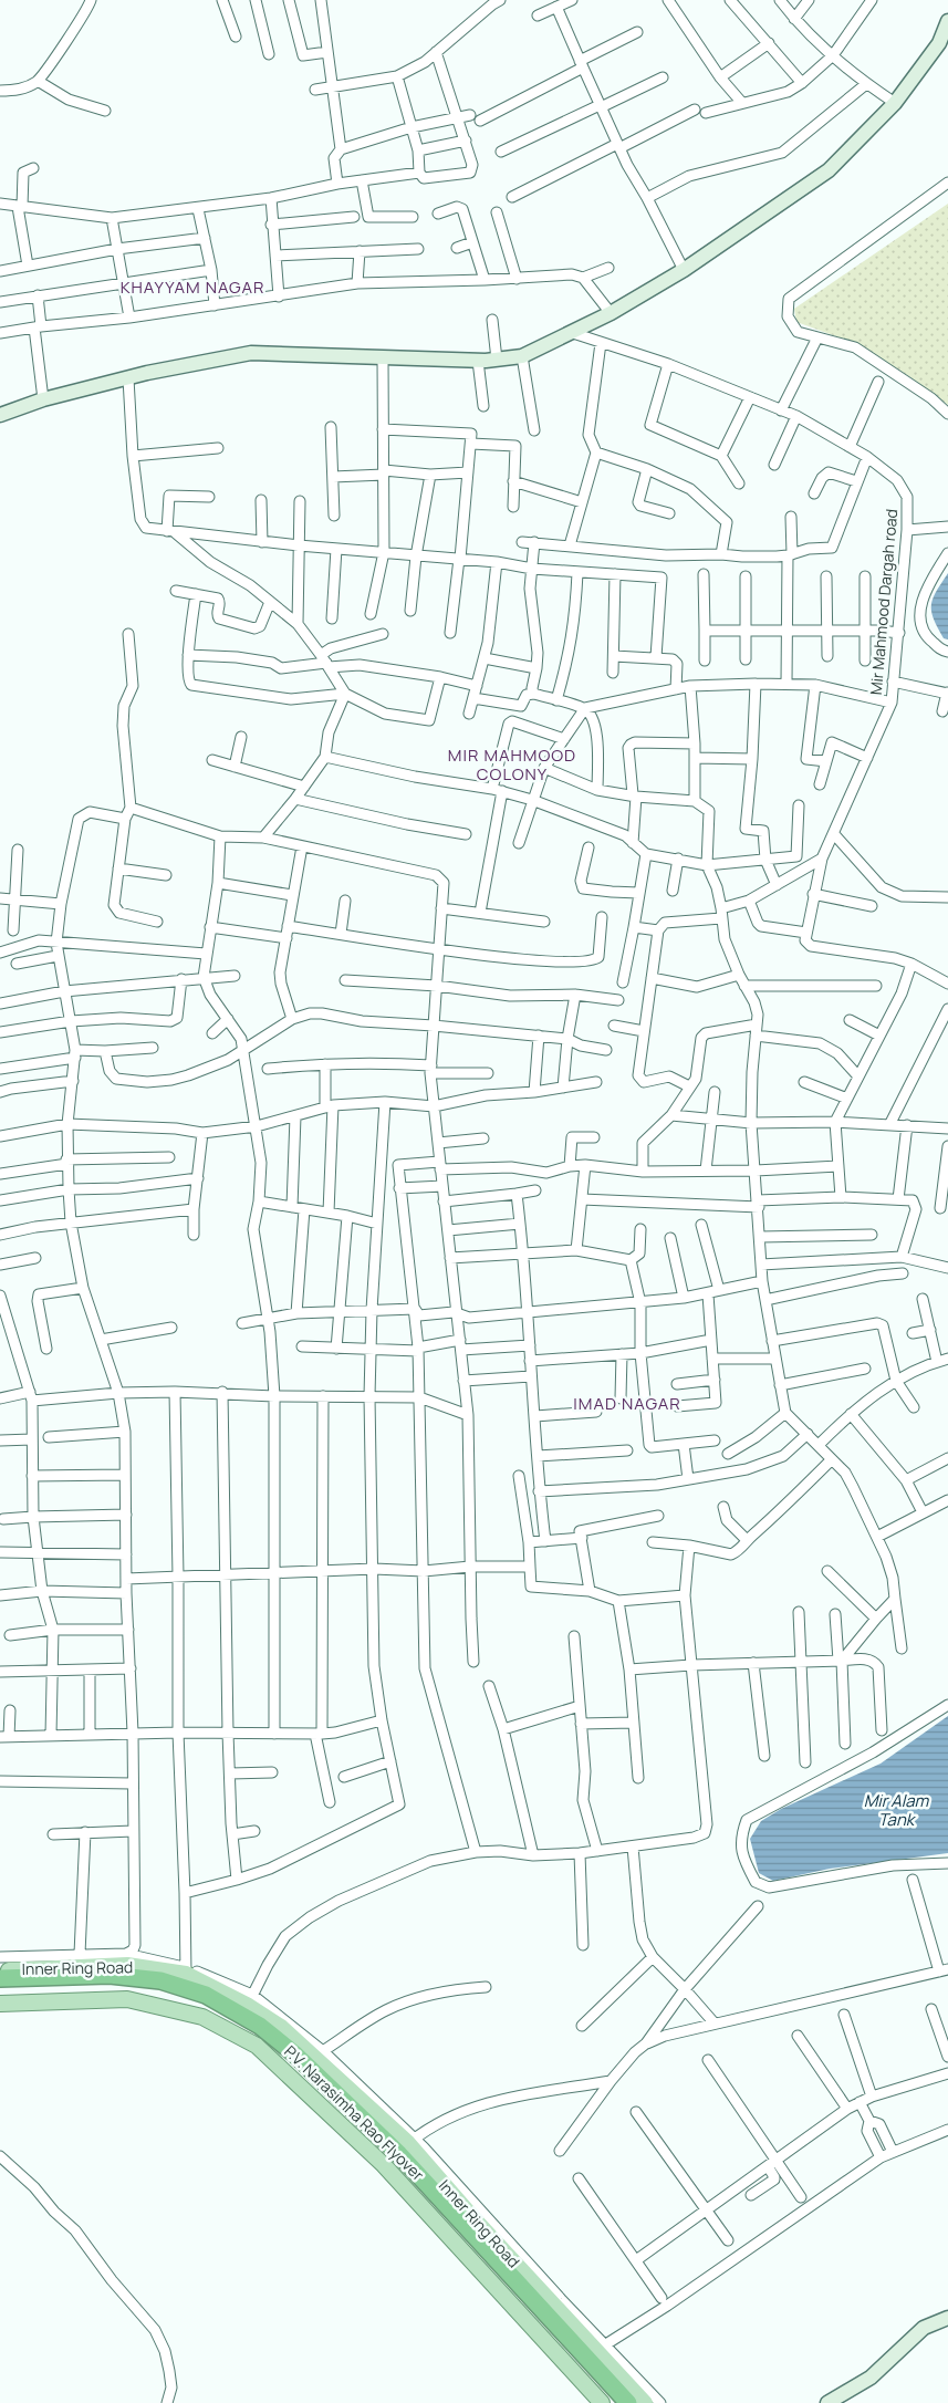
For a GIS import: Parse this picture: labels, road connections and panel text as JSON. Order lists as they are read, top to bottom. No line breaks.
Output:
{"streets":{"highway":["P.V. Narasimha Rao Flyover"],"main road":["Inner Ring Road"],"street":["Mir Mahmood Dargah road"]},"districts":["KHAYYAM NAGAR","MIR MAHMOOD COLONY","IMAD NAGAR"],"water":["Mir Alam Tank"]}
